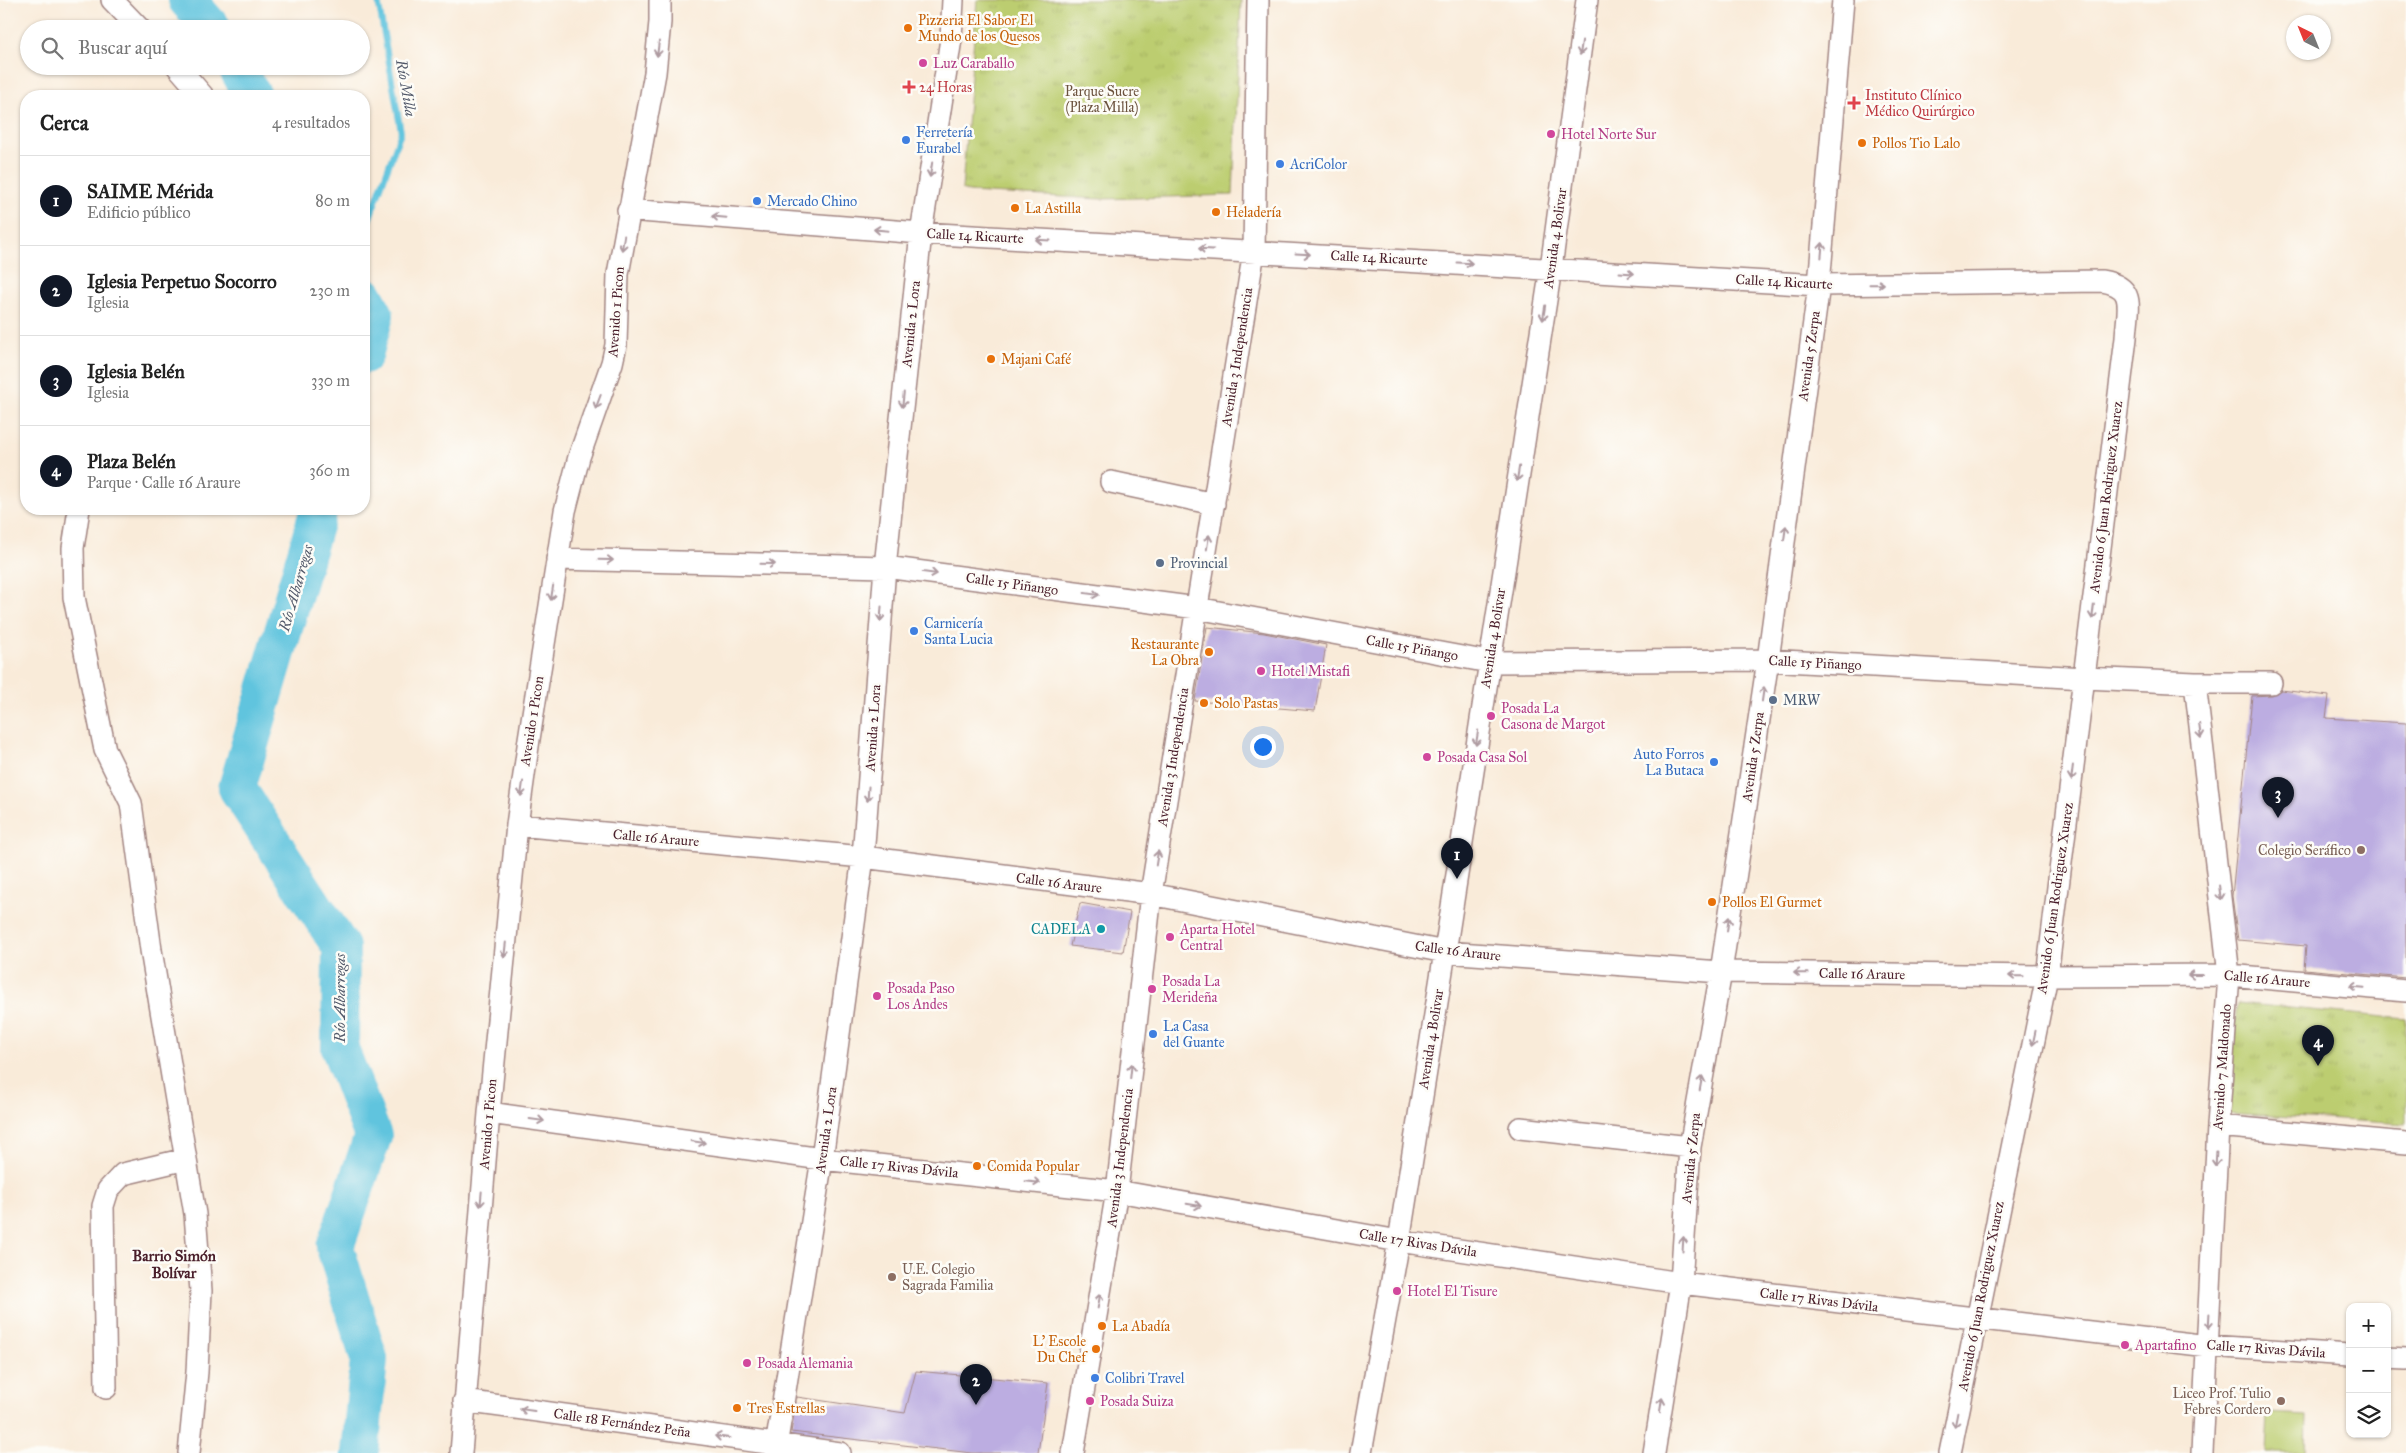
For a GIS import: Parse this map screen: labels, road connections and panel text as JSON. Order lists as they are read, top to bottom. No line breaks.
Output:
{"streets":{"street":["Calle 14 Ricaurte","Avenida 4 Bolivar","Avenido 1 Picon","Avenida 2 Lora","Avenida 5 Zerpa","Avenida 3 Independencia","Avenido 6 Juan Rodriguez Xuarez","Calle 15 Piñango","Calle 16 Araure","Avenido 7 Maldonado","Calle 17 Rivas Dávila","Calle 18 Fernández Peña"]},"crossings":[["Calle 14 Ricaurte","Avenida 4 Bolivar"],["Calle 14 Ricaurte","Avenido 1 Picon"],["Calle 14 Ricaurte","Avenida 2 Lora"],["Calle 14 Ricaurte","Avenida 5 Zerpa"],["Calle 14 Ricaurte","Avenida 3 Independencia"],["Calle 14 Ricaurte","Avenido 6 Juan Rodriguez Xuarez"],["Avenida 4 Bolivar","Calle 15 Piñango"],["Avenida 4 Bolivar","Calle 16 Araure"],["Avenida 4 Bolivar","Calle 17 Rivas Dávila"],["Avenido 1 Picon","Calle 15 Piñango"],["Avenido 1 Picon","Calle 16 Araure"],["Avenido 1 Picon","Calle 17 Rivas Dávila"],["Avenido 1 Picon","Calle 18 Fernández Peña"],["Avenida 2 Lora","Calle 15 Piñango"],["Avenida 2 Lora","Calle 16 Araure"],["Avenida 2 Lora","Calle 17 Rivas Dávila"],["Avenida 2 Lora","Calle 18 Fernández Peña"],["Avenida 5 Zerpa","Calle 15 Piñango"],["Avenida 5 Zerpa","Calle 16 Araure"],["Avenida 5 Zerpa","Calle 17 Rivas Dávila"],["Avenida 3 Independencia","Calle 15 Piñango"],["Avenida 3 Independencia","Calle 16 Araure"],["Avenida 3 Independencia","Calle 17 Rivas Dávila"],["Avenido 6 Juan Rodriguez Xuarez","Calle 15 Piñango"],["Avenido 6 Juan Rodriguez Xuarez","Calle 16 Araure"],["Avenido 6 Juan Rodriguez Xuarez","Calle 17 Rivas Dávila"],["Calle 15 Piñango","Avenido 7 Maldonado"],["Calle 16 Araure","Avenido 7 Maldonado"],["Avenido 7 Maldonado","Calle 17 Rivas Dávila"]],"one_way":["Avenida 4 Bolivar","Avenido 1 Picon","Avenida 2 Lora","Avenida 5 Zerpa","Avenida 3 Independencia","Avenido 6 Juan Rodriguez Xuarez","Calle 15 Piñango","Calle 16 Araure","Avenido 7 Maldonado","Calle 17 Rivas Dávila","Calle 18 Fernández Peña"],"districts":["Barrio Simón Bolívar"],"water":["Río Milla","Río Albarregas"],"parks":["Parque Sucre (Plaza Milla)"],"places":{"other":["Pizzeria El Sabor El Mundo de los Quesos","Luz Caraballo","Hotel Norte Sur","Ferretería Eurabel","Pollos Tio Lalo","AcriColor","Mercado Chino","La Astilla","Heladería","Majani Café","Provincial","Carnicería Santa Lucia","Restaurante La Obra","Hotel Mistafi","MRW","Solo Pastas","Posada La Casona de Margot","Posada Casa Sol","Auto Forros La Butaca","Colegio Seráfico","Pollos El Gurmet","CADELA","Aparta Hotel Central","Posada La Merideña","Posada Paso Los Andes","La Casa del Guante","Comida Popular","U.E. Colegio Sagrada Familia","Hotel El Tisure","La Abadía","Apartafino","L' Escole Du Chef","Posada Alemania","Colibri Travel","Posada Suiza","Liceo Prof. Tulio Febres Cordero","Tres Estrellas"],"health":["24 Horas","Instituto Clínico Médico Quirúrgico"]},"north":"top left","page":{"search":"Buscar aquí","heading":["Cerca","4 resultados"],"list":[{"mark":"1","name":"SAIME Mérida","note":"Edificio público","value":"80 m"},{"mark":"2","name":"Iglesia Perpetuo Socorro","note":"Iglesia","value":"230 m"},{"mark":"3","name":"Iglesia Belén","note":"Iglesia","value":"330 m"},{"mark":"4","name":"Plaza Belén","note":"Parque · Calle 16 Araure","value":"360 m"}],"pins":["3","1","4","2"],"map_buttons":["+","−"]}}
